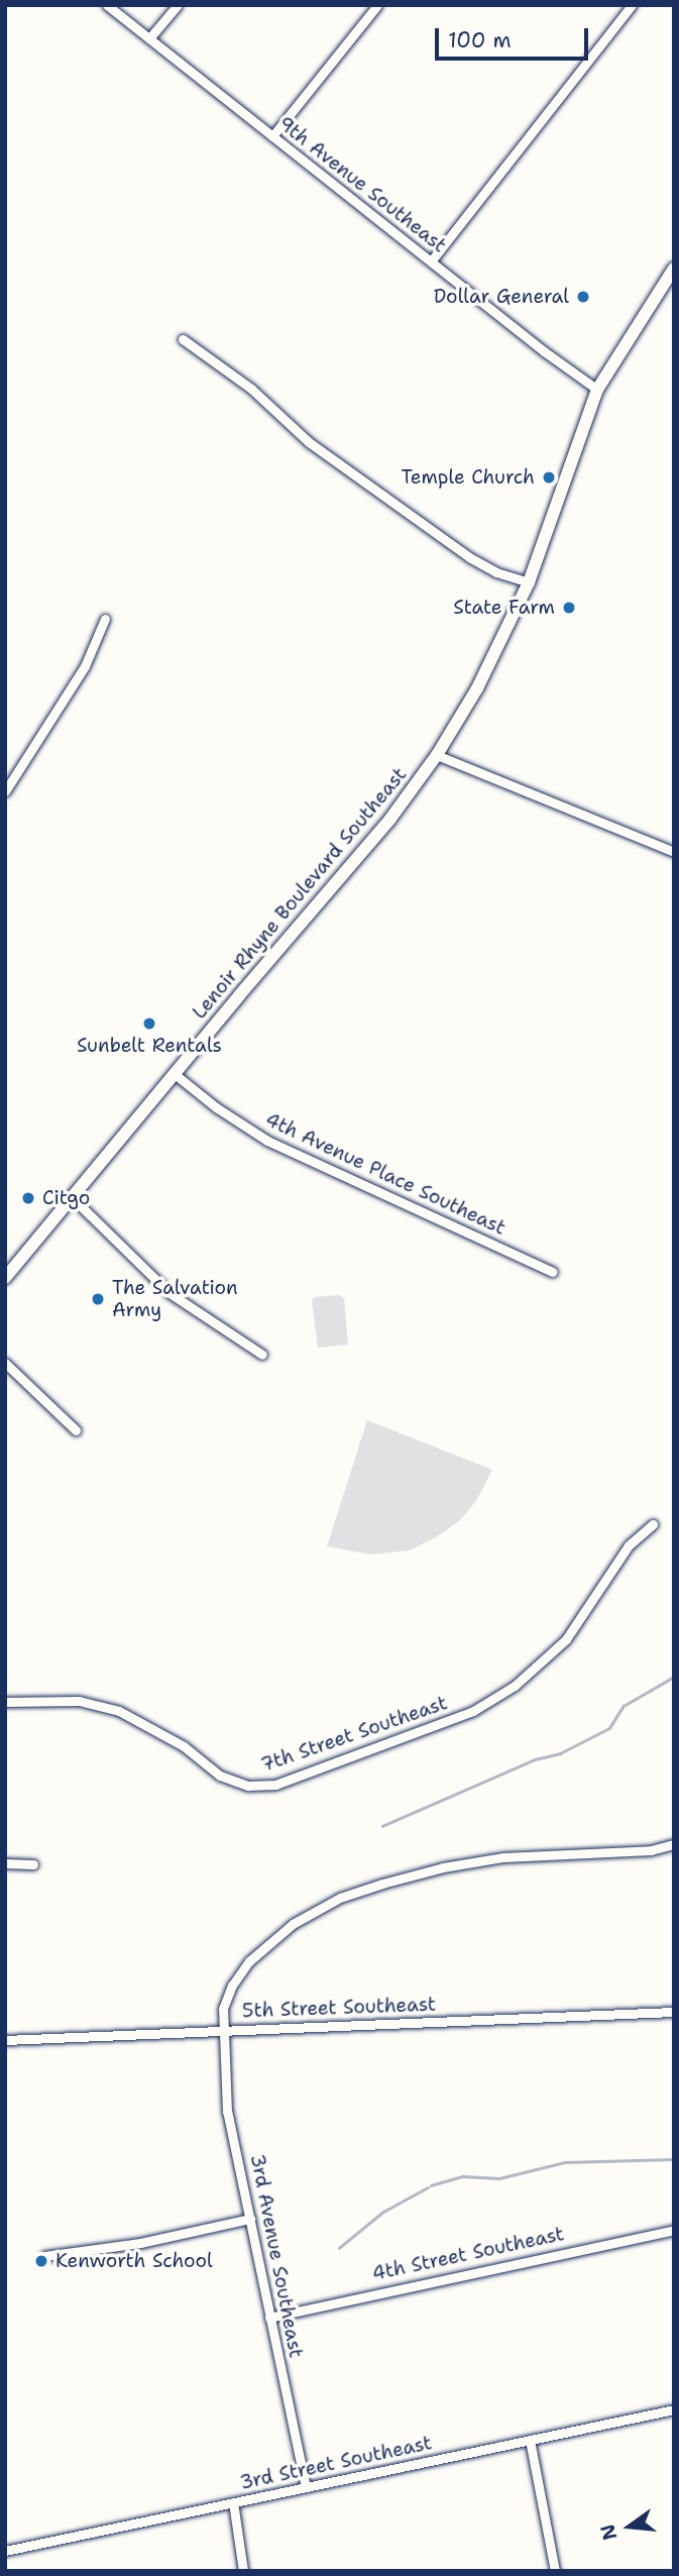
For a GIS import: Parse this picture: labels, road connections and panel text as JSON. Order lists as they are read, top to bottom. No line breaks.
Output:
{"streets":{"main road":["Lenoir Rhyne Boulevard Southeast"],"street":["9th Avenue Southeast","4th Avenue Place Southeast","7th Street Southeast","5th Street Southeast","4th Street Southeast","3rd Avenue Southeast","3rd Street Southeast"]},"crossings":[["9th Avenue Southeast","Lenoir Rhyne Boulevard Southeast"],["Lenoir Rhyne Boulevard Southeast","4th Avenue Place Southeast"],["5th Street Southeast","3rd Avenue Southeast"],["4th Street Southeast","3rd Avenue Southeast"],["3rd Avenue Southeast","3rd Street Southeast"]],"places":["Dollar General","Temple Church","State Farm","Sunbelt Rentals","Citgo","The Salvation Army","Kenworth School"],"scale_bar":"100 m","north":"left"}
